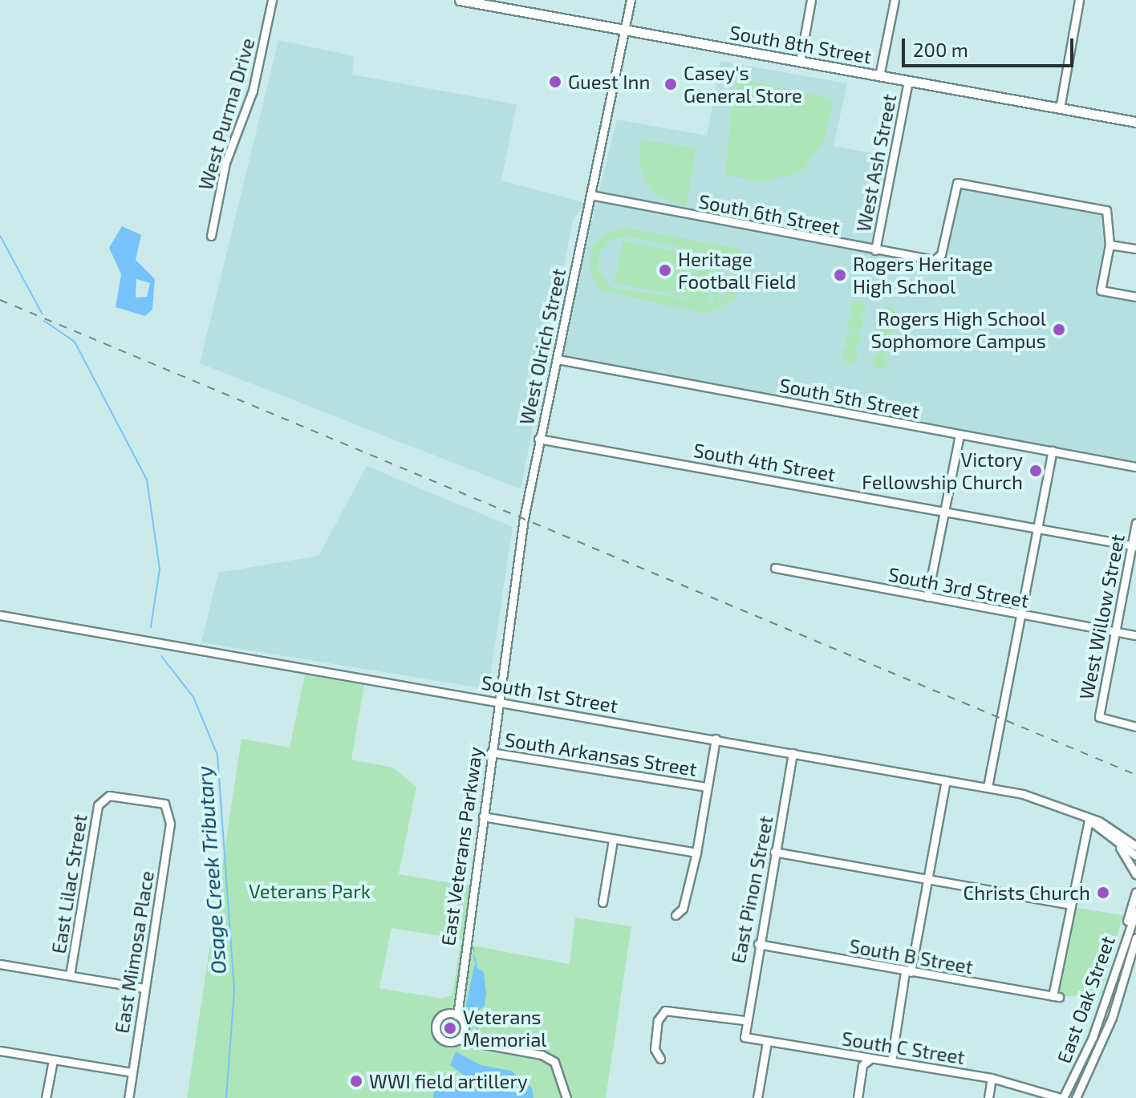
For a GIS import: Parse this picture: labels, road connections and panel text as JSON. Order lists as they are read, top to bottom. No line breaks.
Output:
{"streets":{"main road":["South 8th Street"],"street":["West Purma Drive","West Ash Street","South 6th Street","West Olrich Street","South 5th Street","South 4th Street","South 3rd Street","West Willow Street","South 1st Street","South Arkansas Street","East Veterans Parkway","East Lilac Street","East Pinon Street","East Mimosa Place","South B Street","East Oak Street","South C Street"]},"crossings":[["South 8th Street","West Ash Street"],["South 8th Street","West Olrich Street"],["West Ash Street","South 6th Street"],["South 6th Street","West Olrich Street"],["West Olrich Street","South 5th Street"],["West Olrich Street","South 4th Street"],["West Olrich Street","South 1st Street"],["West Olrich Street","East Veterans Parkway"],["South 4th Street","West Willow Street"],["South 3rd Street","West Willow Street"],["South 1st Street","East Veterans Parkway"],["South 1st Street","East Pinon Street"],["South Arkansas Street","East Veterans Parkway"],["East Lilac Street","East Mimosa Place"],["East Pinon Street","South B Street"],["East Pinon Street","South C Street"],["East Oak Street","South C Street"]],"water":["Osage Creek Tributary"],"parks":["Veterans Park"],"places":["Guest Inn","Casey's General Store","Heritage Football Field","Rogers Heritage High School","Rogers High School Sophomore Campus","Victory Fellowship Church","Christs Church","Veterans Memorial","WWI field artillery"],"scale_bar":"200 m"}
